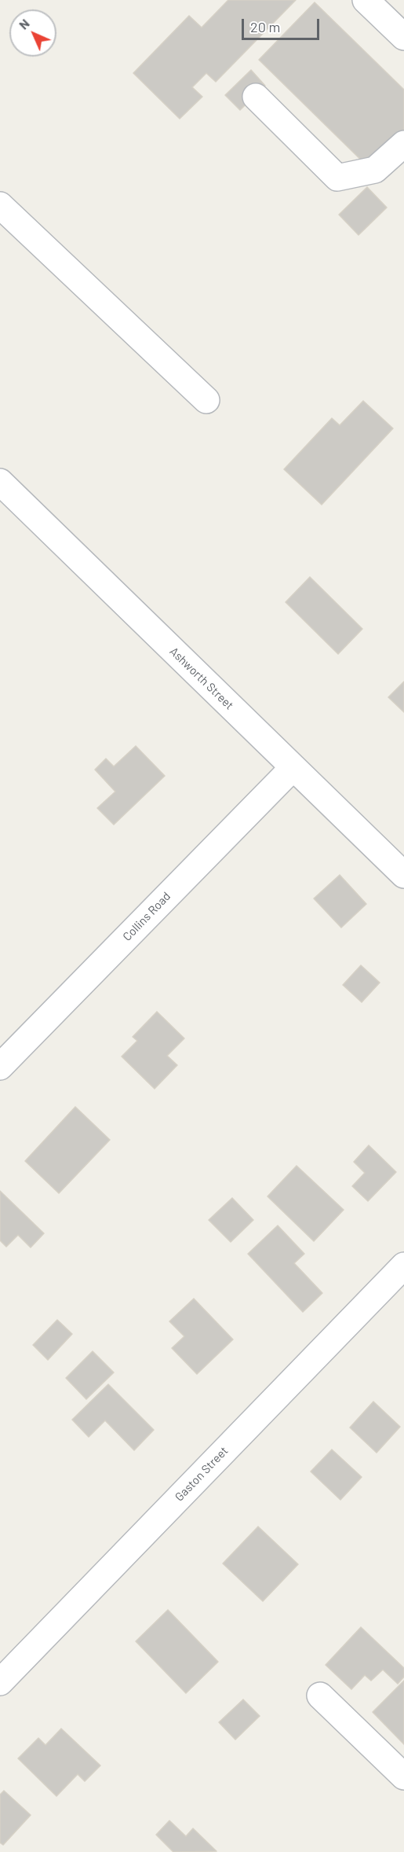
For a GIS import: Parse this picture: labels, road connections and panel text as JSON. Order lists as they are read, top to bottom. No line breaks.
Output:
{"streets":{"street":["Ashworth Street","Collins Road","Gaston Street"]},"crossings":[["Ashworth Street","Collins Road"]],"scale_bar":"20 m","north":"top left"}
